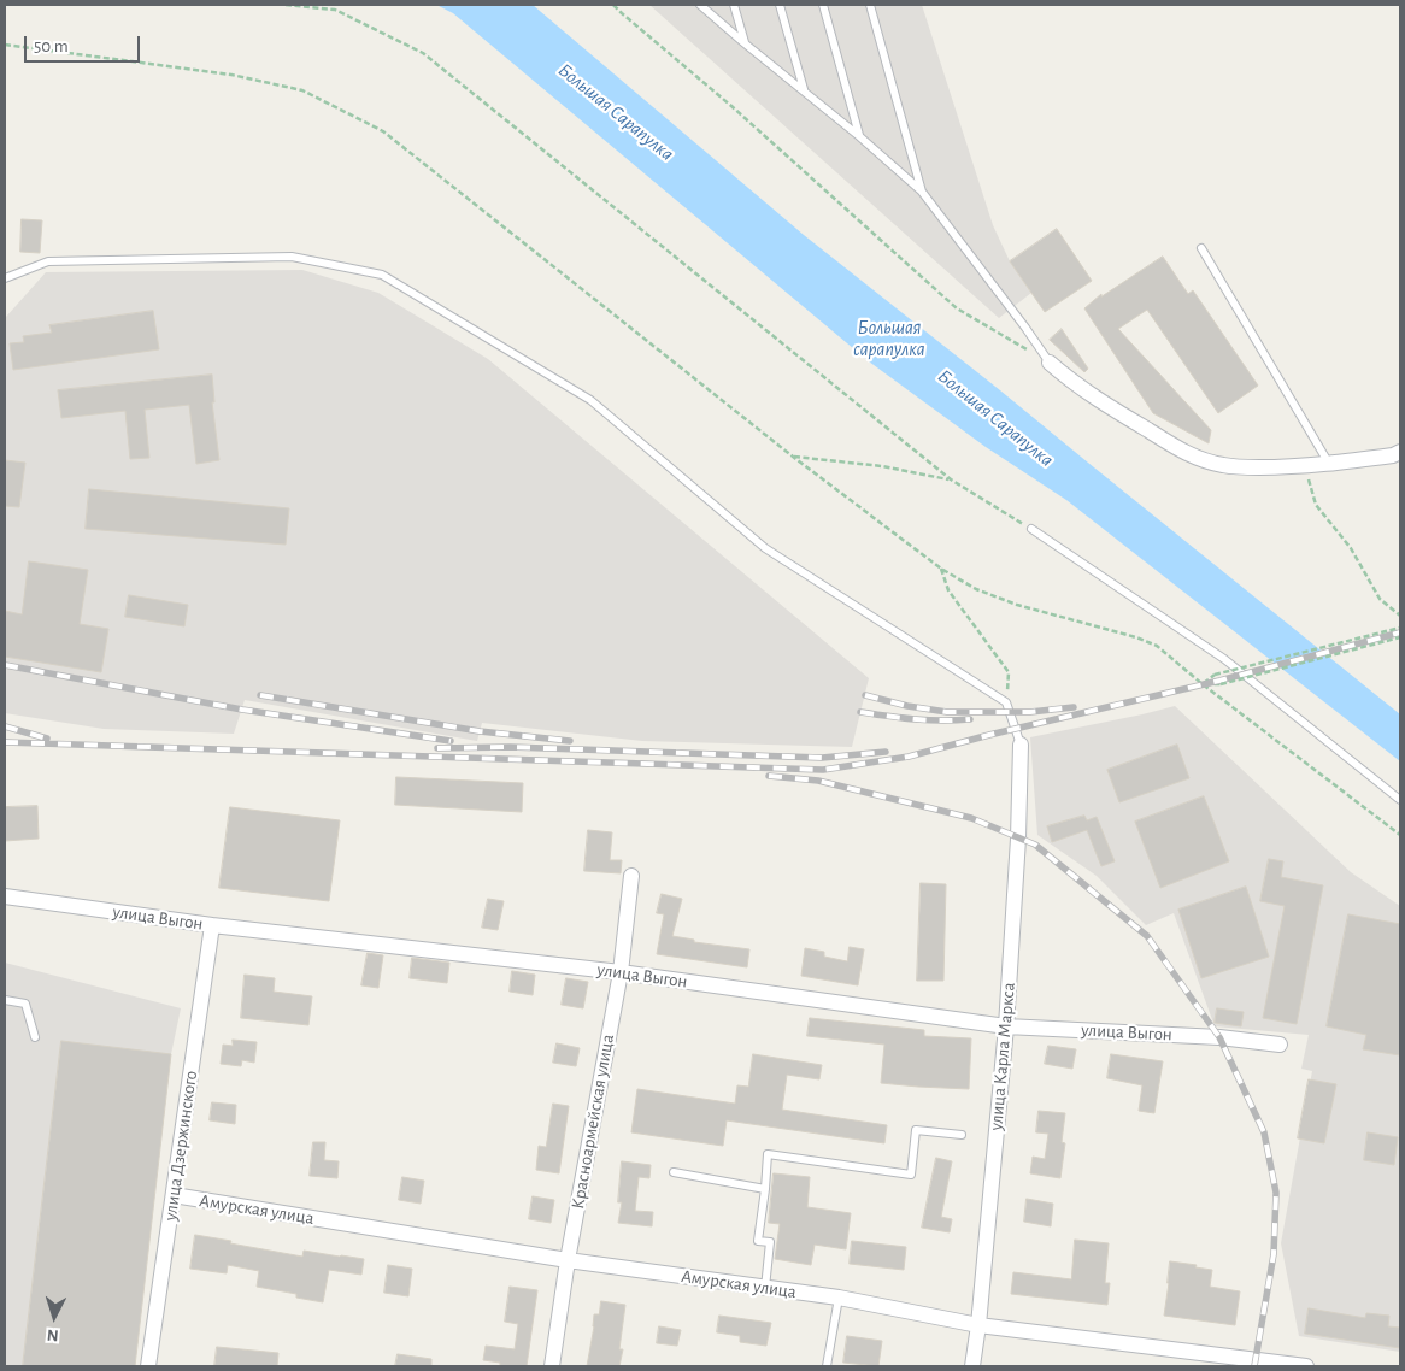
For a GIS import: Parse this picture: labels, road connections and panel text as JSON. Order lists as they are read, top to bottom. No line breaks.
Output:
{"streets":{"street":["улица Выгон","улица Карла Маркса","Красноармейская улица","улица Дзержинского","Амурская улица"]},"crossings":[["улица Выгон","улица Карла Маркса"],["улица Выгон","Красноармейская улица"],["улица Выгон","улица Дзержинского"],["улица Карла Маркса","Амурская улица"],["Красноармейская улица","Амурская улица"],["улица Дзержинского","Амурская улица"]],"water":["Большая Сарапулка","Большая сарапулка"],"scale_bar":"50 m","north":"bottom"}
